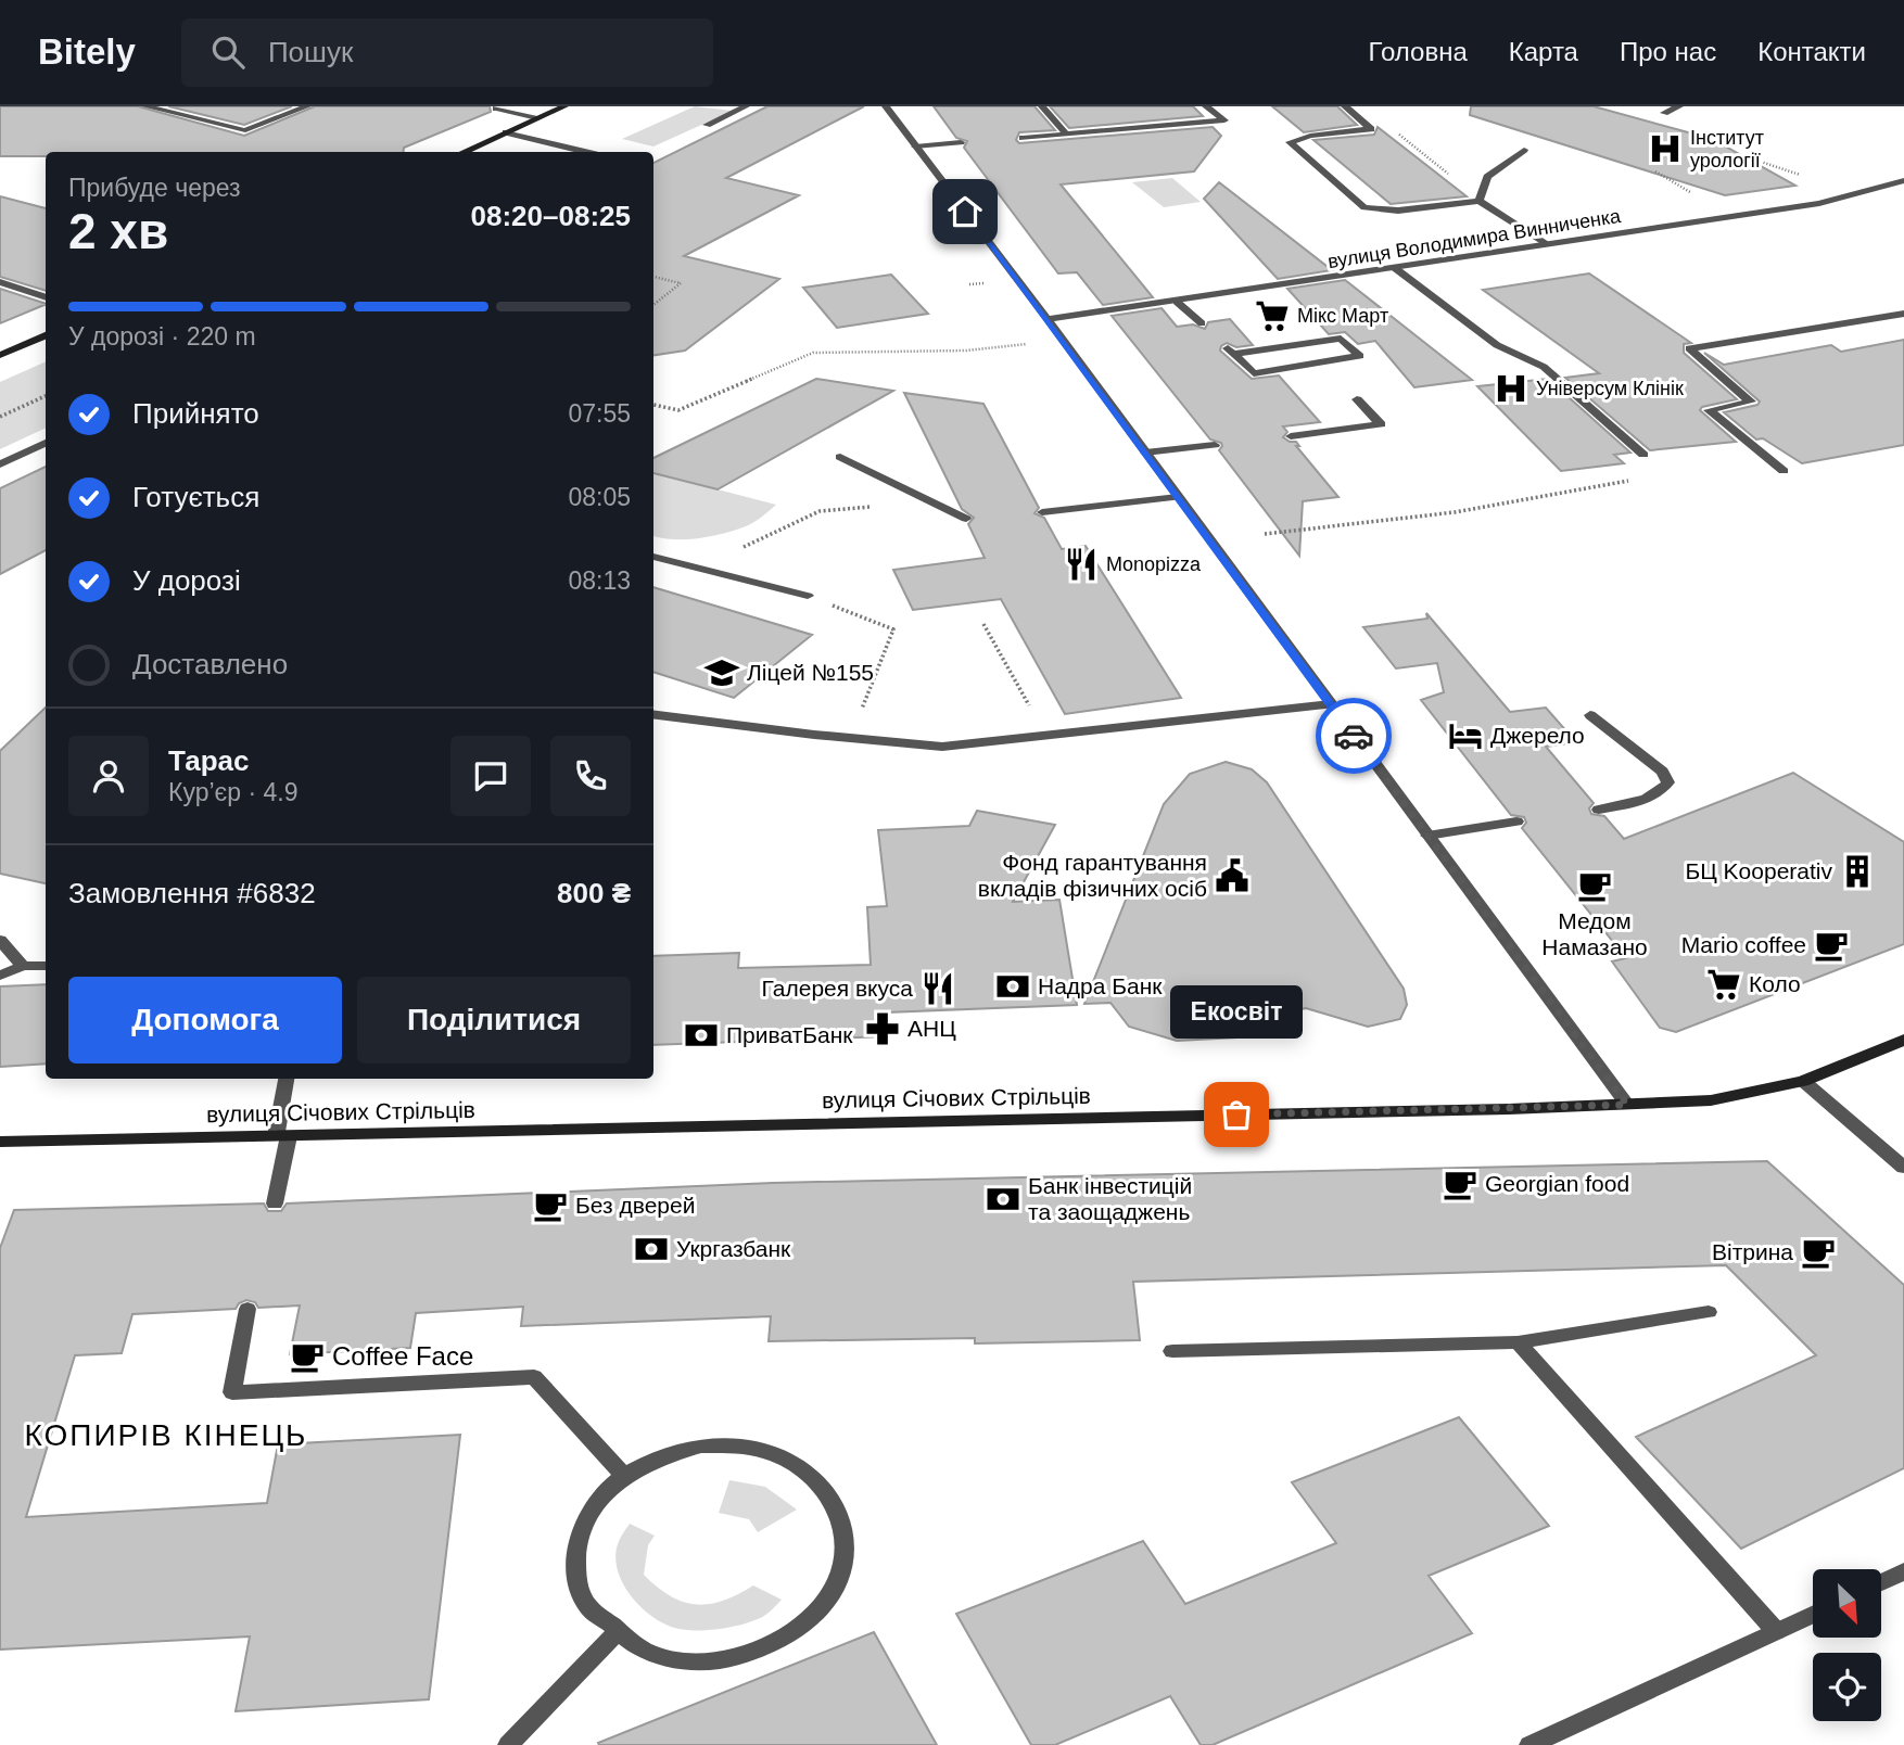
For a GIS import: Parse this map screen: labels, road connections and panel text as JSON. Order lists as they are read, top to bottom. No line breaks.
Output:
{"streets":{"main road":["вулиця Січових Стрільців"],"street":["вулиця Володимира Винниченка"]},"districts":["КОПИРІВ КІНЕЦЬ"],"places":{"hospital":["Інститут урології","Універсум Клінік"],"supermarket":["Мікс Март","Коло"],"restaurant":["Monopizza","Галерея вкуса"],"school or university":["Ліцей №155"],"hotel":["Джерело"],"building":["БЦ Kooperativ"],"public building":["Фонд гарантування вкладів фізичних осіб"],"cafe":["Медом Намазано","Mario coffee","Georgian food","Без дверей","Вітрина","Coffee Face"],"bank":["Надра Банк","ПриватБанк","Банк інвестицій та заощаджень","Укргазбанк"],"pharmacy":["АНЦ"],"other":["Екосвіт"]},"north":"bottom right","page":{"header":"Bitely","search":"Пошук","nav":["Головна","Карта","Про нас","Контакти"],"heading":["2 хв","Прибуде через","08:20–08:25"],"panel":["Тарас","Кур’єр · 4.9","Замовлення #6832","800 ₴"],"bar":"У дорозі · 220 m","list":[["Прийнято","07:55"],["Готується","08:05"],["У дорозі","08:13"],"Доставлено"],"buttons":["Допомога","Поділитися"],"bubble":"Екосвіт"}}
